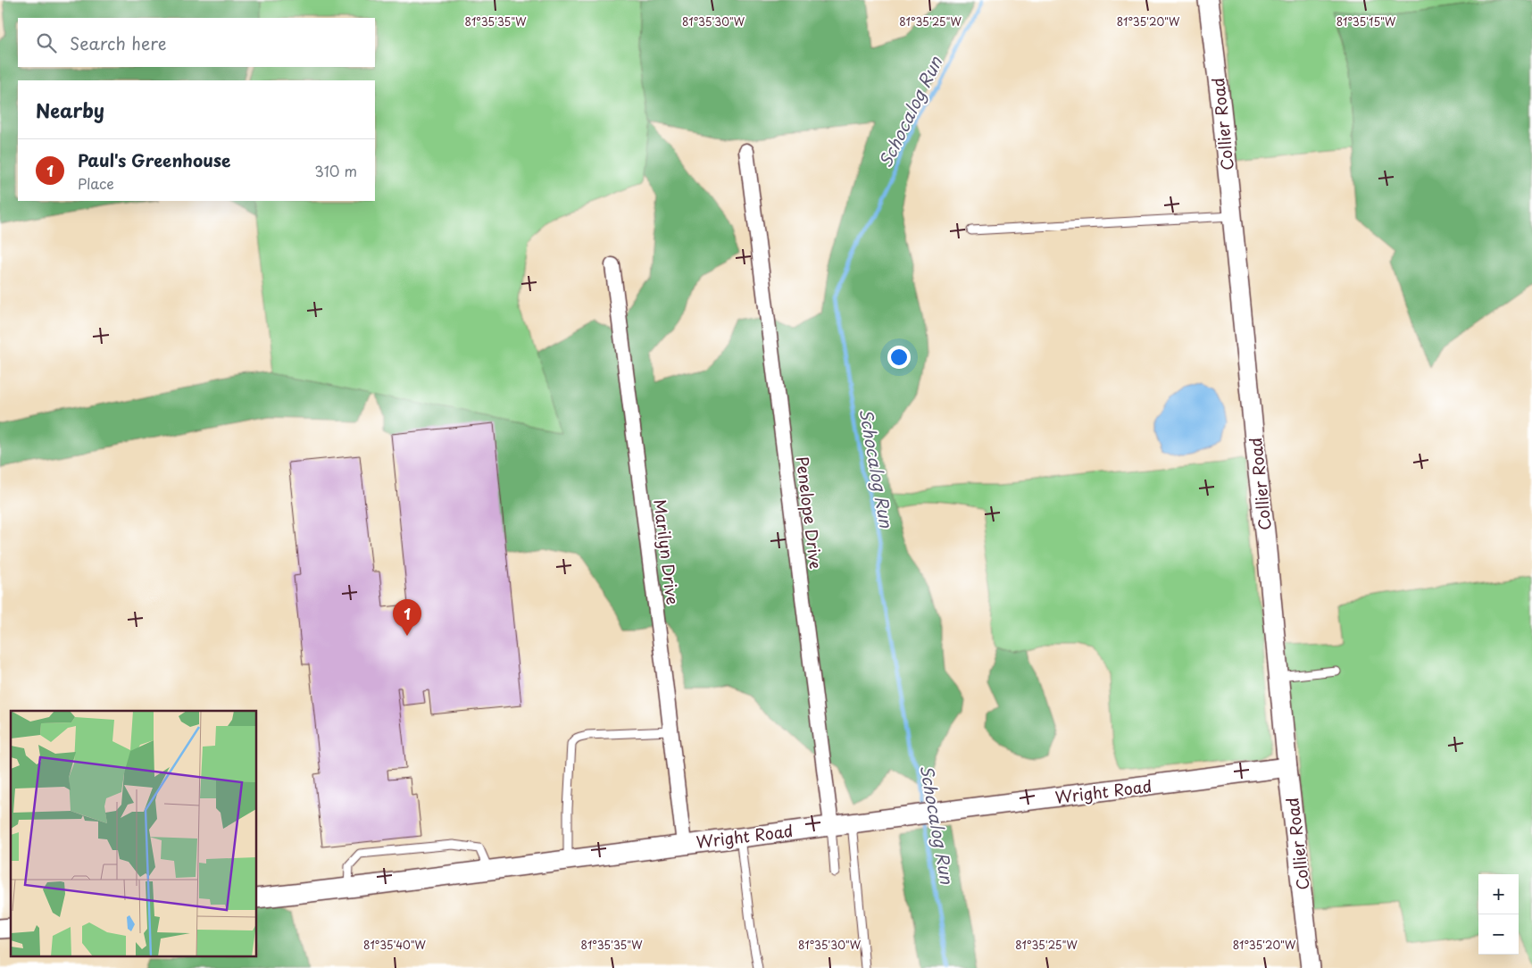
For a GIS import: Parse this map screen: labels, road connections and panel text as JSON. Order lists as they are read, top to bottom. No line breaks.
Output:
{"streets":{"street":["Collier Road","Penelope Drive","Marilyn Drive","Wright Road"]},"crossings":[["Collier Road","Wright Road"],["Penelope Drive","Wright Road"],["Marilyn Drive","Wright Road"]],"water":["Schocalog Run"],"page":{"search":"Search here","heading":"Nearby","list":[{"mark":"1","name":"Paul's Greenhouse","note":"Place","value":"310 m"}],"pins":"1","map_buttons":["+","−"]},"coordinates":["81°35'35\"W","81°35'30\"W","81°35'25\"W","81°35'20\"W","81°35'15\"W","81°35'40\"W"]}
